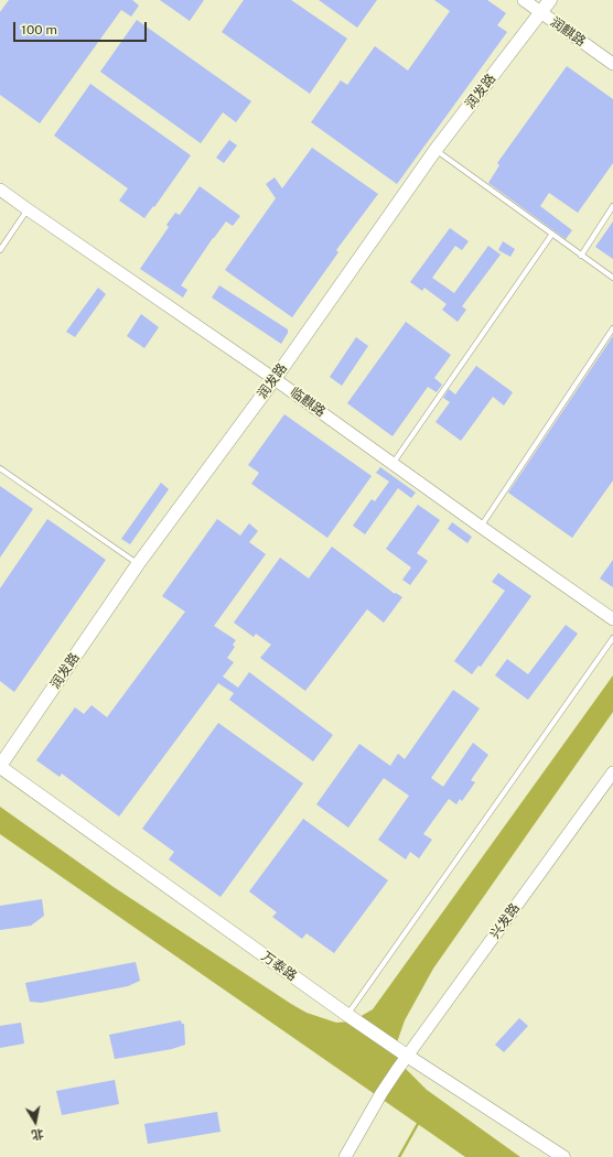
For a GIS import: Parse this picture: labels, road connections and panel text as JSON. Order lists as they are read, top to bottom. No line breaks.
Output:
{"streets":{"main road":["润发路","万泰路"],"street":["润麒路","临麒路","兴发路"]},"crossings":[["润麒路","润发路"],["润发路","临麒路"],["润发路","万泰路"],["兴发路","万泰路"]],"scale_bar":"100 m","north":"bottom"}
